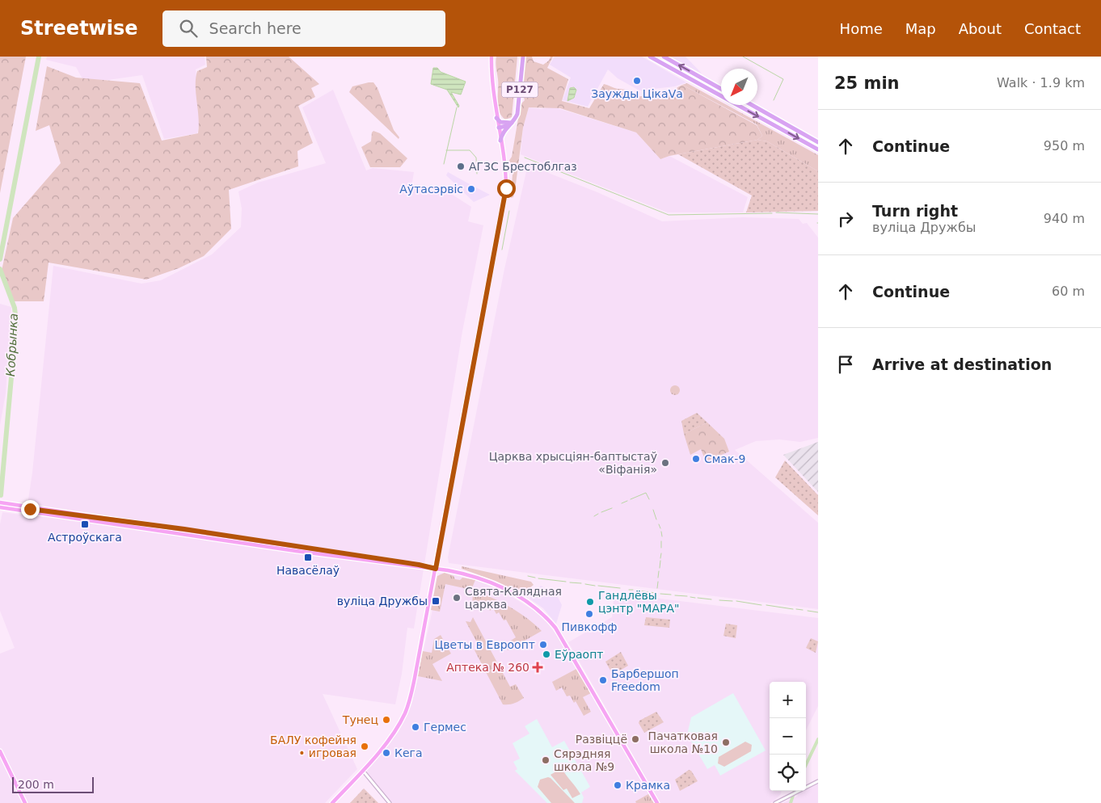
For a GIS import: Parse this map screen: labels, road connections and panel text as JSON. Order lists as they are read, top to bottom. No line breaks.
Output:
{"streets":{"highway":["Р127"]},"water":["Кобрынка"],"places":{"other":["Заужды ЦікаVа","АГЗС Брестоблгаз","Аўтасэрвіс","Смак-9","Царква хрысціян-баптыстаў «Віфанія»","Свята-Калядная царква","Гандлёвы цэнтр \"МАРА\"","Пивкофф","Цветы в Евроопт","Еўраопт","Барбершоп Freedom","Тунец","Гермес","Развіццё","Пачатковая школа №10","БАЛУ кофейня • игровая","Кега","Сярэдняя школа №9","Крамка"],"transit":["Астроўскага","Навасёлаў","вуліца Дружбы"],"health":["Аптека № 260"]},"scale_bar":"200 m","north":"bottom left","page":{"header":"Streetwise","search":"Search here","nav":["Home","Map","About","Contact"],"heading":["25 min","Walk · 1.9 km"],"list":[["Continue","950 m"],["Turn right","вуліца Дружбы","940 m"],["Continue","60 m"],"Arrive at destination"],"map_buttons":["+","−"],"scale":"200 m"}}
